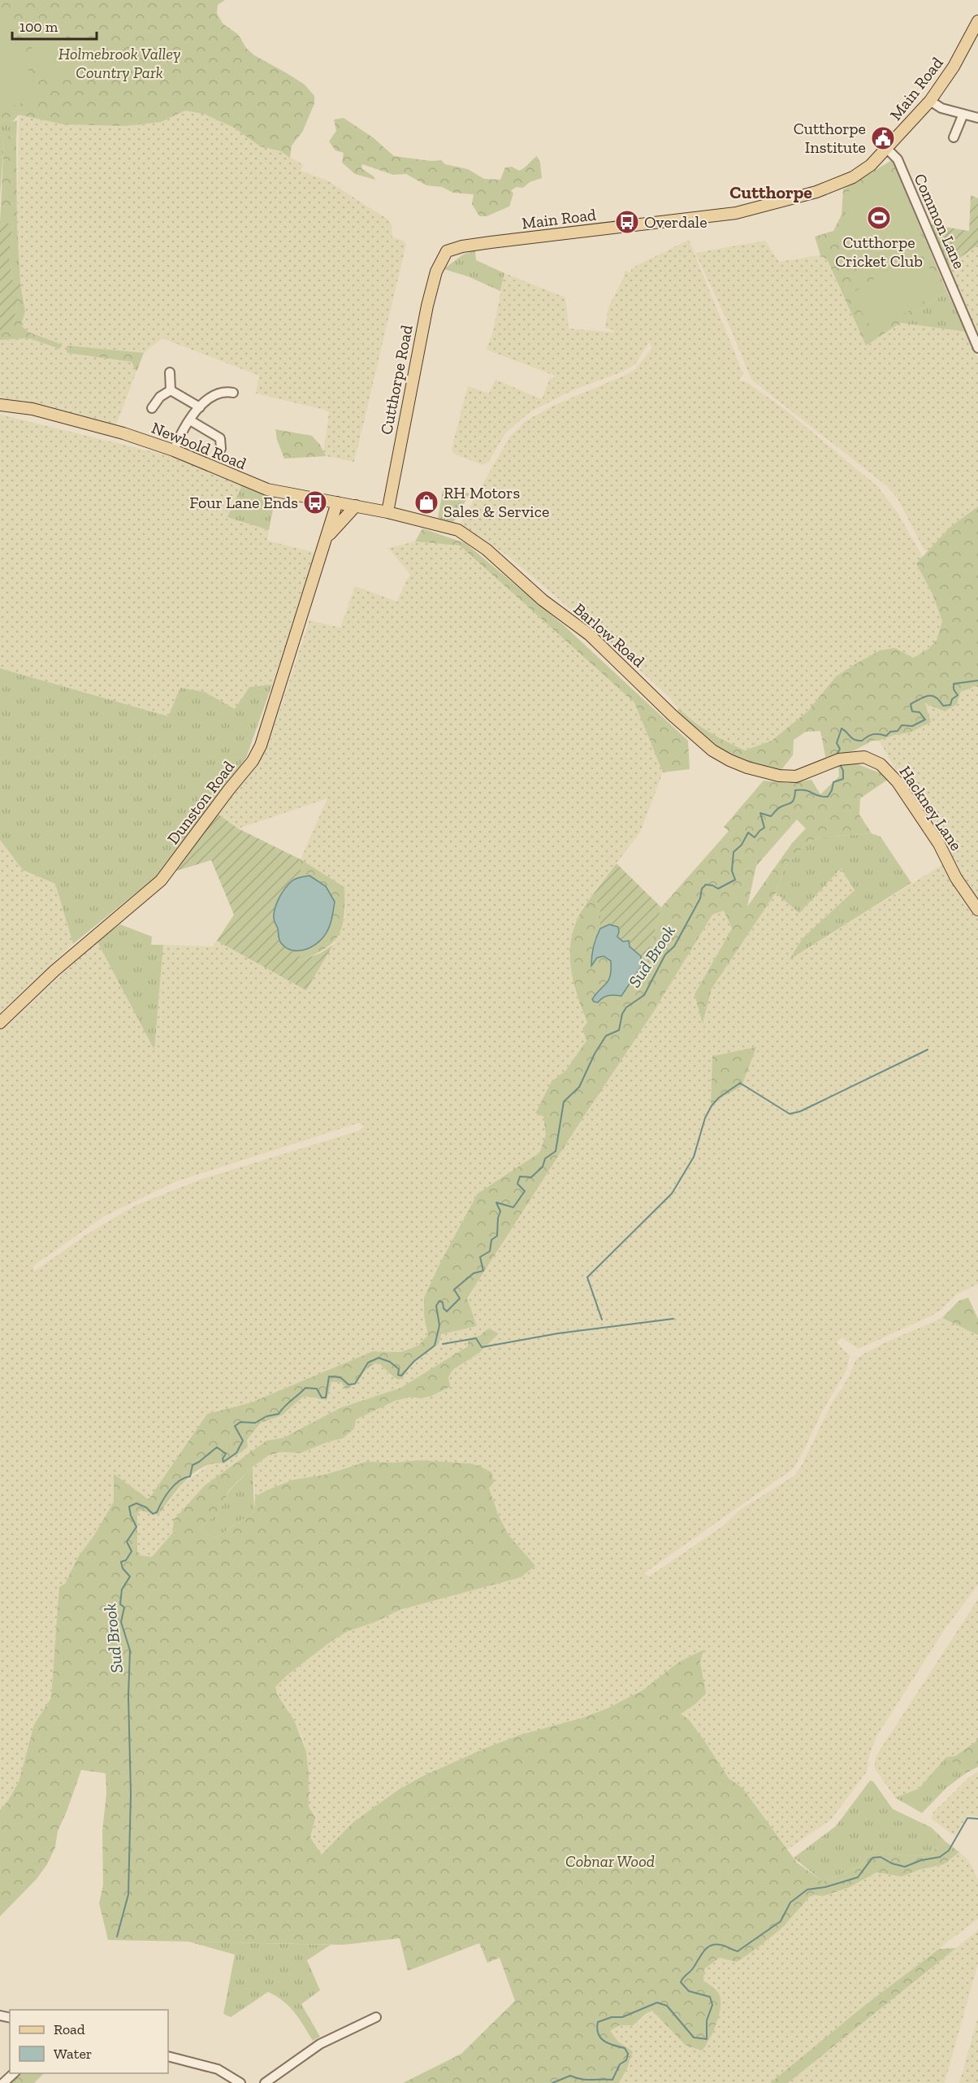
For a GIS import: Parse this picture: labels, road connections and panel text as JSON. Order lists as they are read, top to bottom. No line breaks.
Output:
{"streets":{"main road":["Main Road","Cutthorpe Road","Newbold Road","Barlow Road","Dunston Road","Hackney Lane"],"street":["Common Lane"]},"crossings":[["Main Road","Common Lane"],["Main Road","Cutthorpe Road"],["Cutthorpe Road","Newbold Road"],["Cutthorpe Road","Barlow Road"],["Newbold Road","Barlow Road"],["Newbold Road","Dunston Road"],["Barlow Road","Hackney Lane"]],"districts":["Cutthorpe"],"water":["Sud Brook"],"parks":["Holmebrook Valley Country Park","Cobnar Wood"],"places":{"public building":["Cutthorpe Institute"],"sports":["Cutthorpe Cricket Club"],"bus stop":["Overdale","Four Lane Ends"],"shop":["RH Motors Sales & Service"]},"legend":["Road","Water"],"scale_bar":"100 m"}
